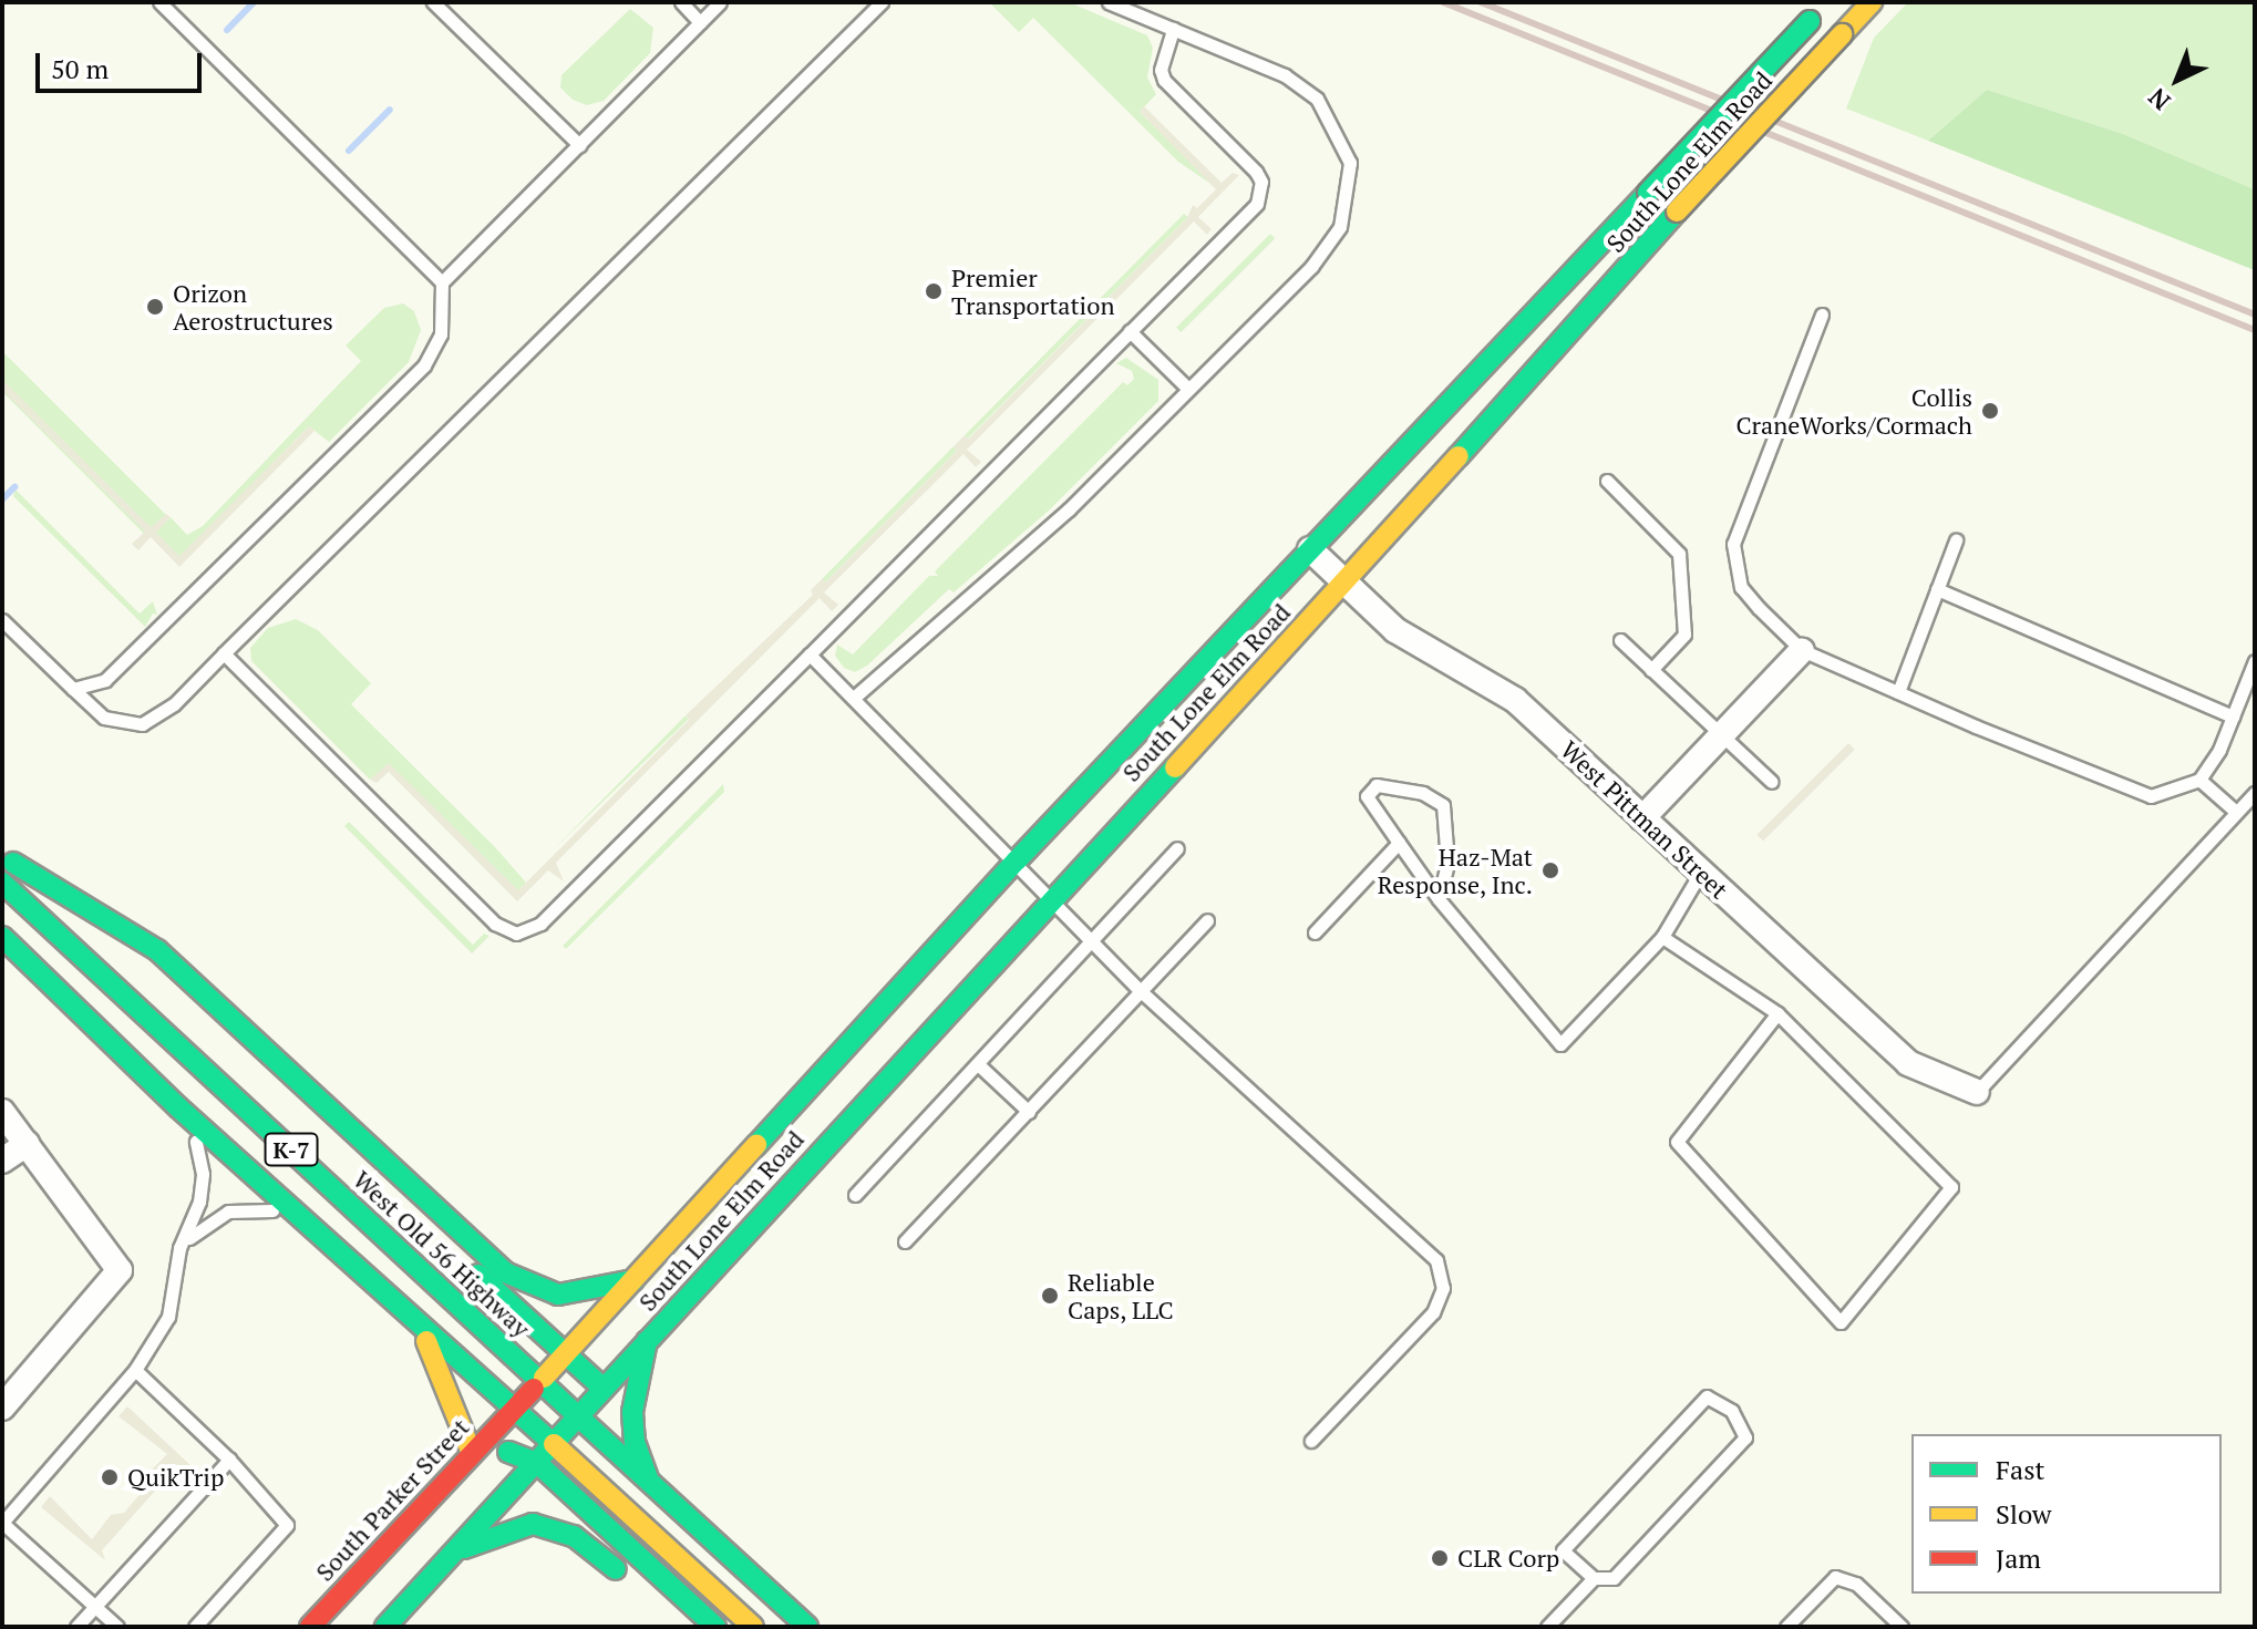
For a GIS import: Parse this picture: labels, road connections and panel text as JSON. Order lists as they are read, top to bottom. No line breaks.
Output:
{"streets":{"main road":["South Lone Elm Road","K-7","West Old 56 Highway","South Parker Street"],"street":["West Pittman Street"]},"crossings":[["South Lone Elm Road","West Pittman Street"],["South Lone Elm Road","West Old 56 Highway"],["South Lone Elm Road","South Parker Street"],["K-7","South Parker Street"],["West Old 56 Highway","South Parker Street"]],"places":["Premier Transportation","Orizon Aerostructures","Collis CraneWorks/Cormach","Haz-Mat Response, Inc.","Reliable Caps, LLC","QuikTrip","CLR Corp"],"legend":["Fast","Slow","Jam"],"scale_bar":"50 m","north":"bottom left"}
